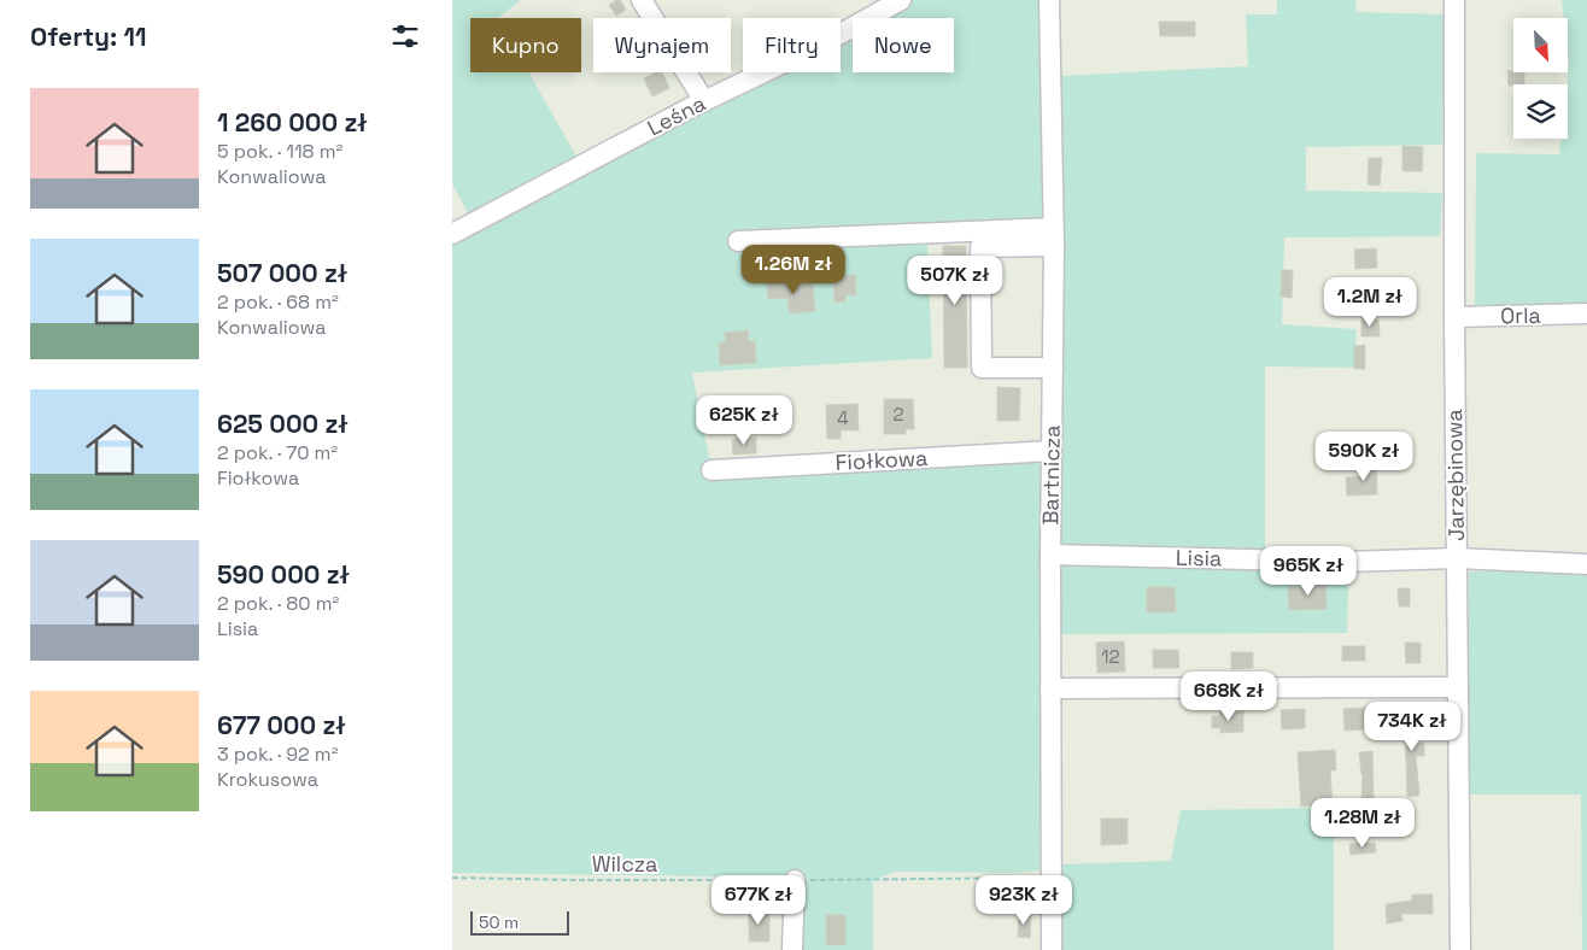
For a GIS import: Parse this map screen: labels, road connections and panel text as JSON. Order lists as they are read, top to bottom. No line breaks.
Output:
{"streets":{"street":["Leśna","Orla","Fiołkowa","Bartnicza","Jarzębinowa","Lisia"],"path":["Wilcza"]},"crossings":[["Orla","Jarzębinowa"],["Fiołkowa","Bartnicza"],["Bartnicza","Lisia"],["Bartnicza","Wilcza"],["Jarzębinowa","Lisia"]],"house_numbers":["2","4","12"],"scale_bar":"50 m","north":"bottom right","page":{"heading":"Oferty: 11","chip":["Kupno","Wynajem","Filtry","Nowe"],"list":[{"name":"1 260 000 zł","note":"5 pok. · 118 m² · Konwaliowa"},{"name":"507 000 zł","note":"2 pok. · 68 m² · Konwaliowa"},{"name":"625 000 zł","note":"2 pok. · 70 m² · Fiołkowa"},{"name":"590 000 zł","note":"2 pok. · 80 m² · Lisia"},{"name":"677 000 zł","note":"3 pok. · 92 m² · Krokusowa"}],"price":["1.26M zł","507K zł","1.2M zł","625K zł","590K zł","965K zł","668K zł","734K zł","1.28M zł","677K zł","923K zł"],"scale":"50 m"}}
